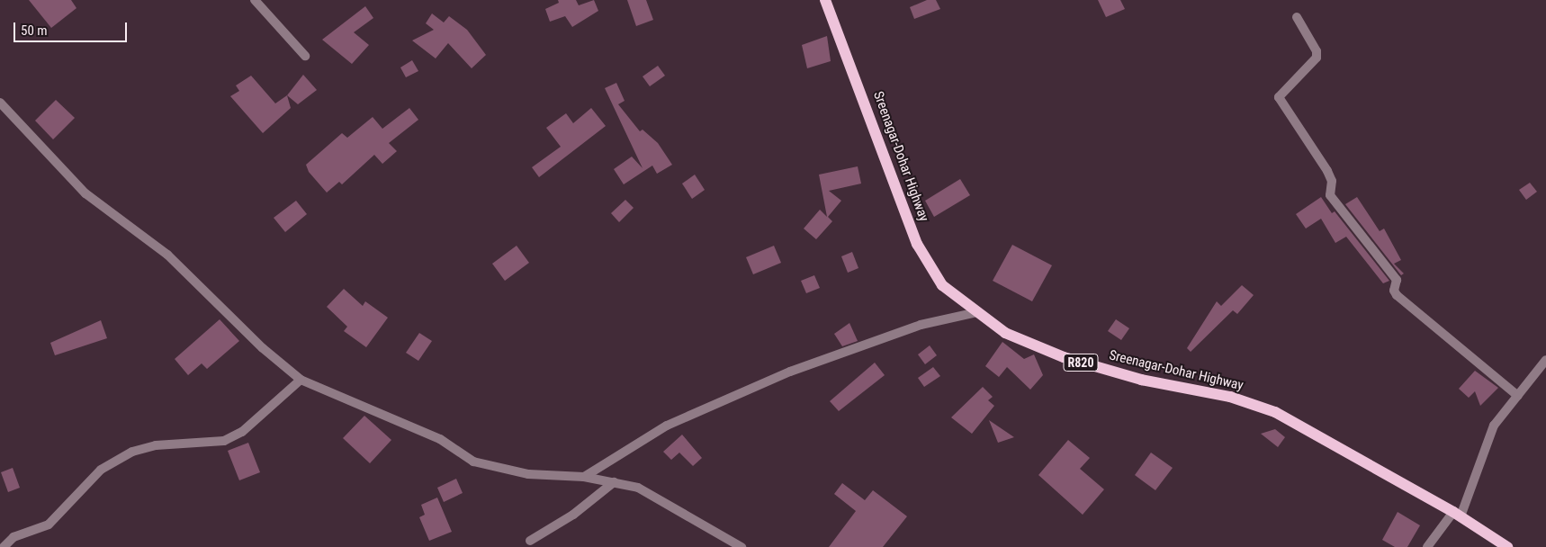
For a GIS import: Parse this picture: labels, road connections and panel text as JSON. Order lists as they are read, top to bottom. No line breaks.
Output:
{"streets":{"main road":["Sreenagar-Dohar Highway","R820"]},"scale_bar":"50 m"}
